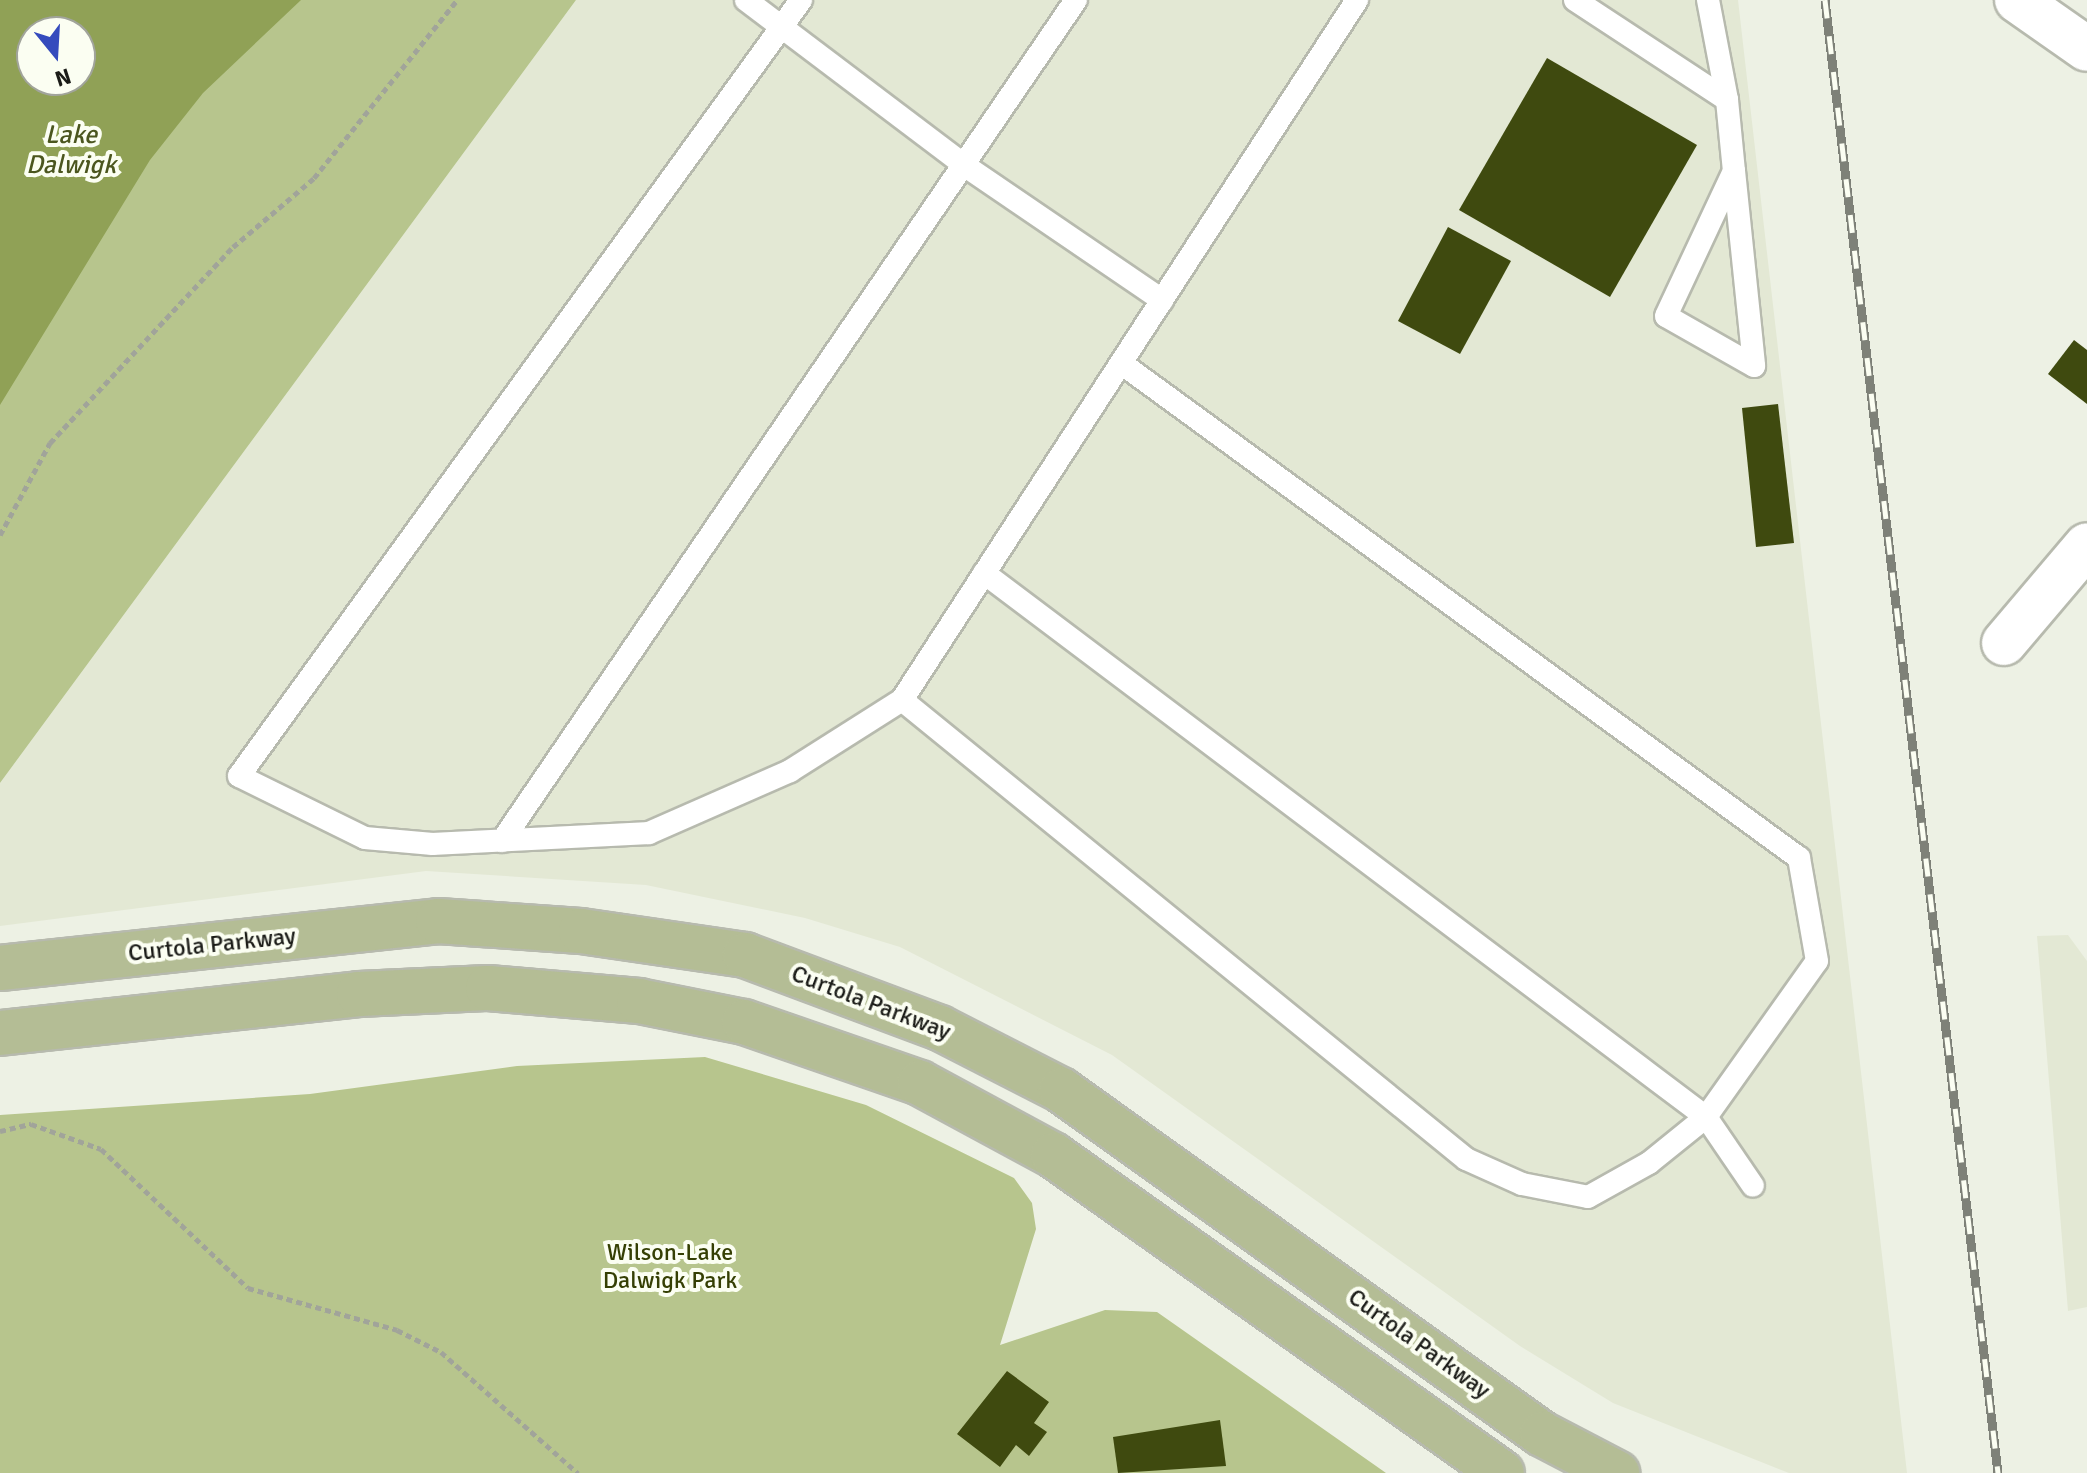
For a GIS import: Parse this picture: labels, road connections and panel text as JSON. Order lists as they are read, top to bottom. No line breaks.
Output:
{"streets":{"main road":["Curtola Parkway"]},"water":["Lake Dalwigk"],"parks":["Wilson-Lake Dalwigk Park"],"north":"bottom"}
